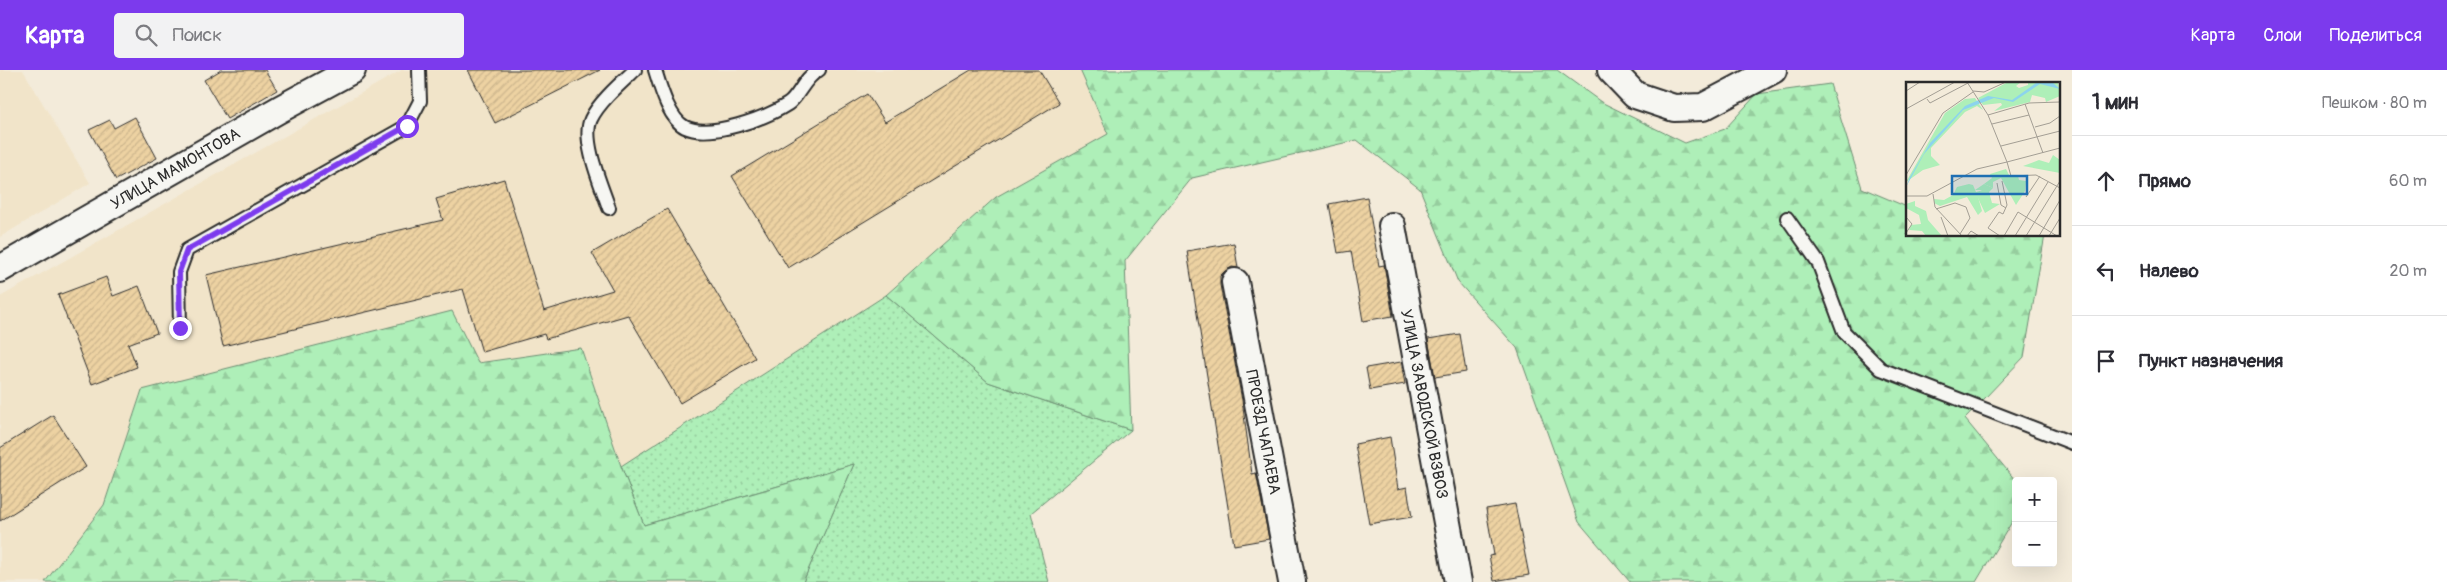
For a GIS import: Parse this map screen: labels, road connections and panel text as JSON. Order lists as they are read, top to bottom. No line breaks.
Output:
{"streets":{"street":["УЛИЦА МАМОНТОВА","УЛИЦА ЗАВОДСКОЙ ВЗВОЗ","ПРОЕЗД ЧАПАЕВА"]},"page":{"header":"Карта","search":"Поиск","nav":["Карта","Слои","Поделиться"],"heading":["1 мин","Пешком · 80 m"],"list":[["Прямо","60 m"],["Налево","20 m"],"Пункт назначения"],"map_buttons":["+","−"]}}
